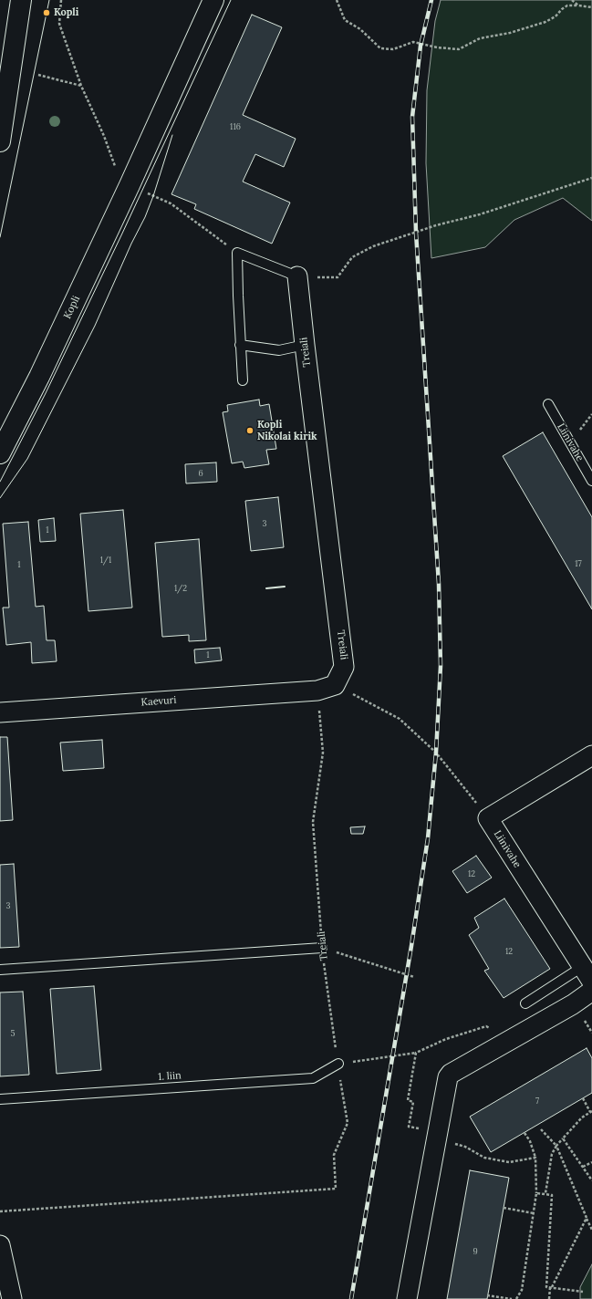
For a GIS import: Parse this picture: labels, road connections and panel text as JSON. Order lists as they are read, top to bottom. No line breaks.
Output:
{"streets":{"street":["Kopli","Treiali","Liinivahe","Kaevuri"],"lane":["1. liin"]},"crossings":[["Treiali","Kaevuri"],["Treiali","1. liin"]],"places":["Kopli","Kopli Nikolai kirik"],"house_numbers":["116","6","3","1","1/1","17","1","1/2","1","12","3","12","5","7","9"]}
